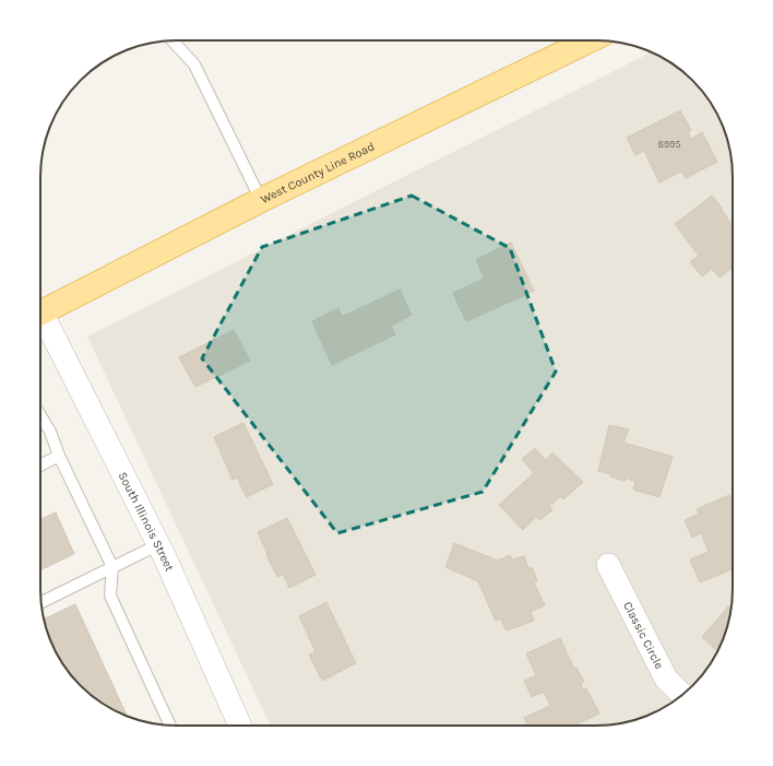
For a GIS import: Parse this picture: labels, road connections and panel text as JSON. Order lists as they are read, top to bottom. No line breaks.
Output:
{"streets":{"main road":["West County Line Road"],"street":["South Illinois Street","Classic Circle"]},"house_numbers":["8995"]}
